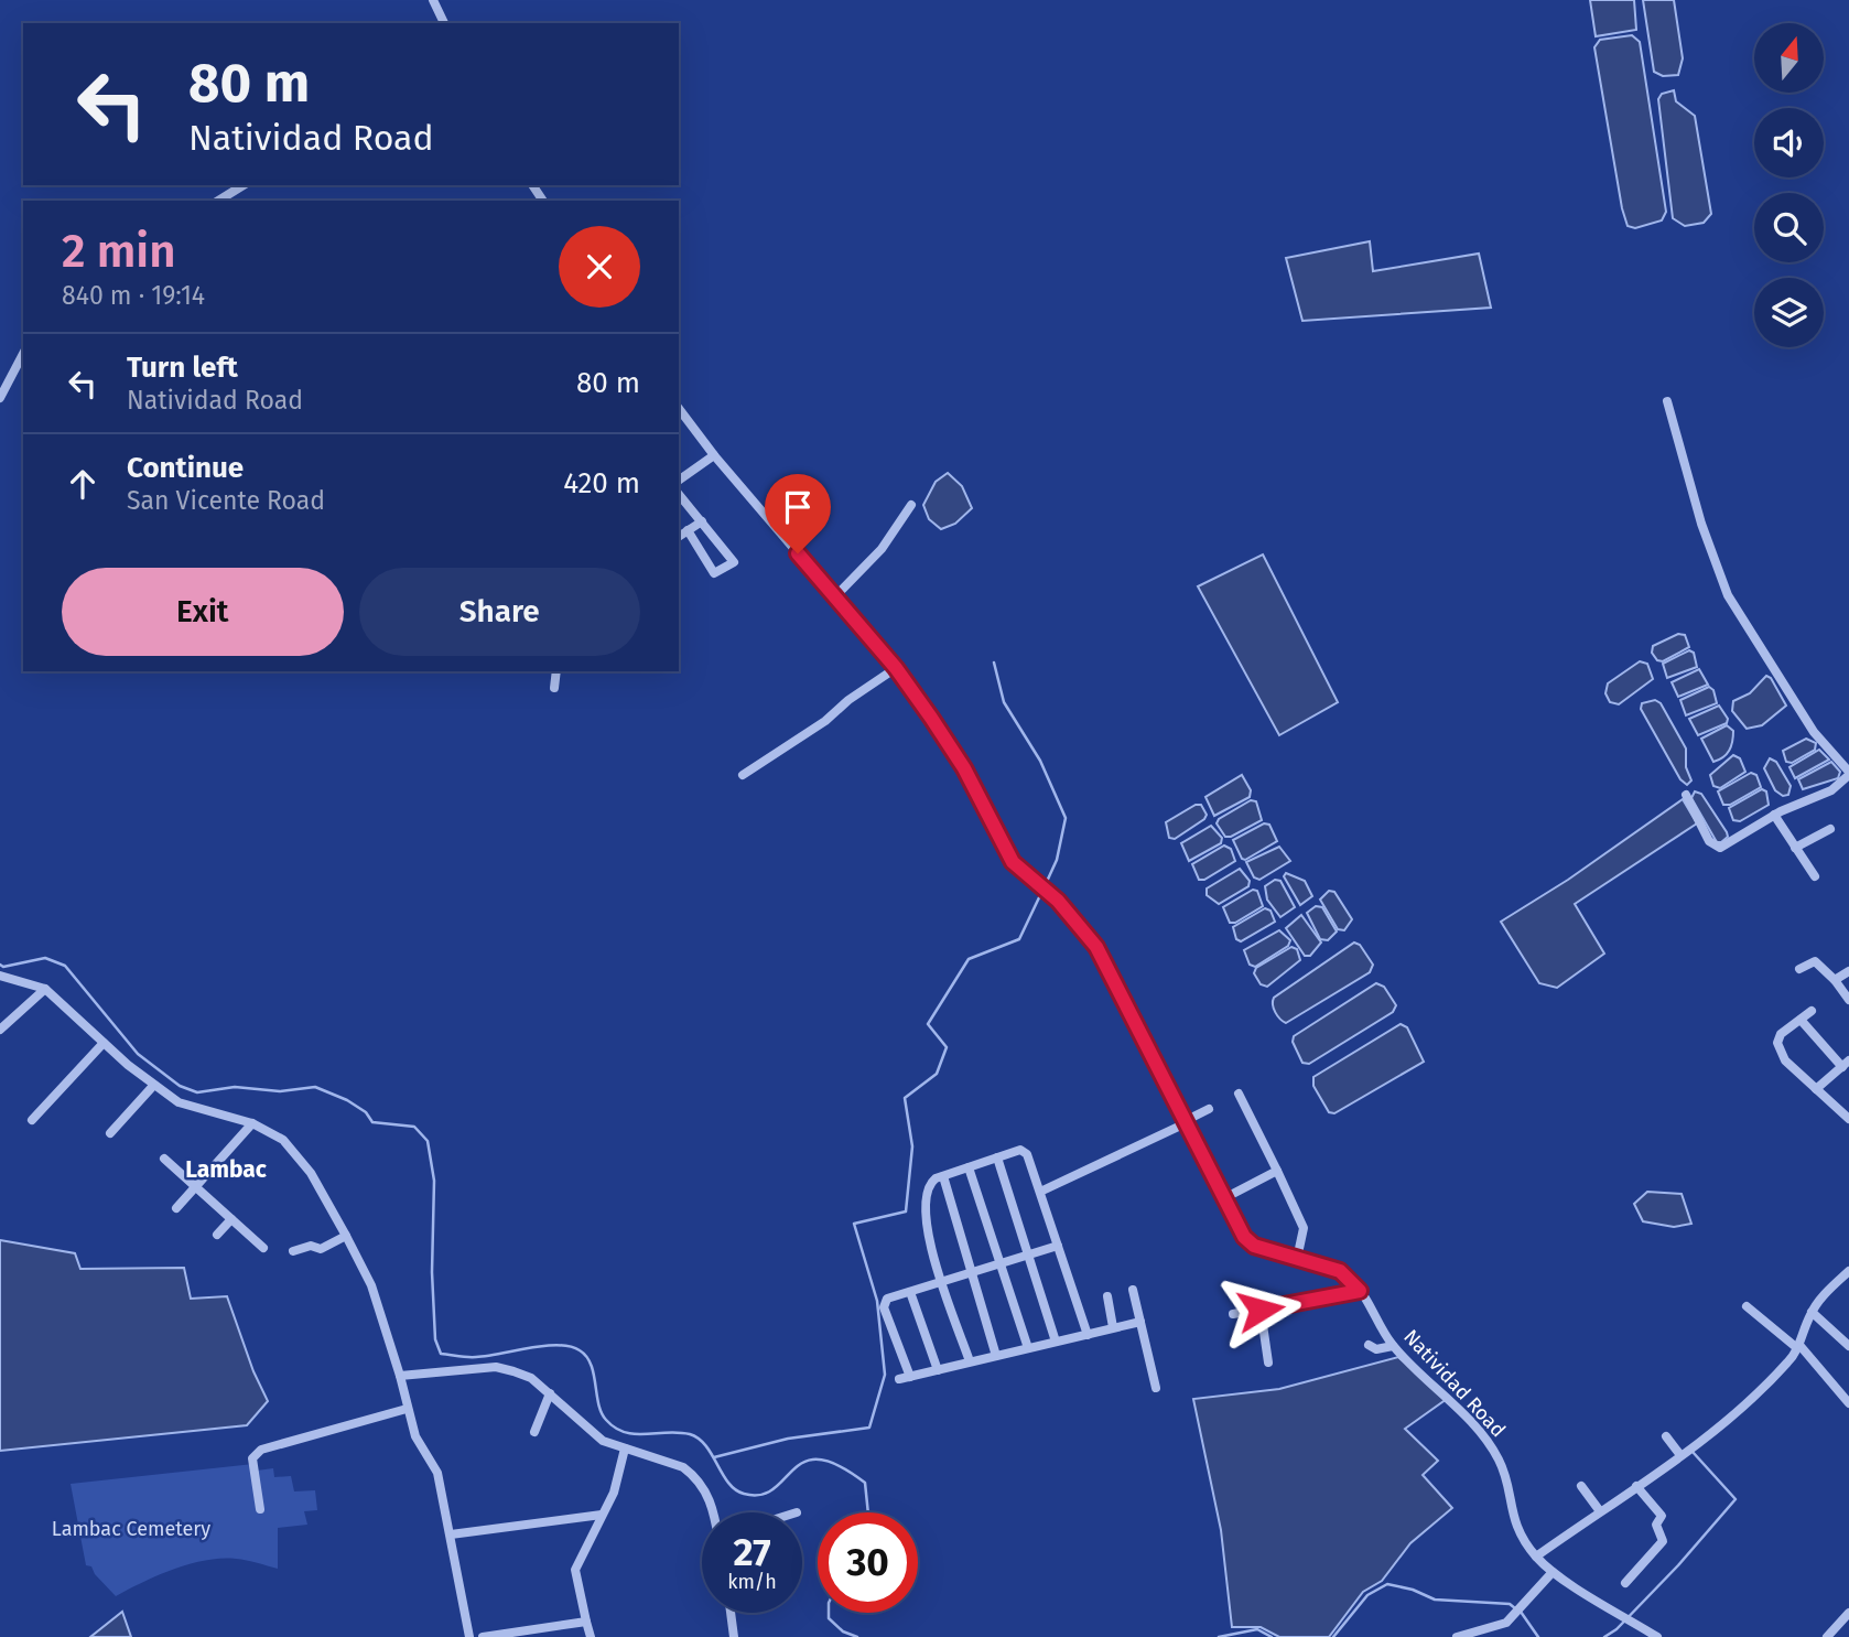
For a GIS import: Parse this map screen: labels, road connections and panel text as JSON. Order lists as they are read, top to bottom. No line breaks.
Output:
{"streets":{"street":["Natividad Road"]},"districts":["Lambac"],"parks":["Lambac Cemetery"],"north":"top","page":{"turn":["80 m","Natividad Road"],"heading":["2 min","840 m · 19:14"],"list":[{"name":"Turn left","note":"Natividad Road","value":"80 m"},{"name":"Continue","note":"San Vicente Road","value":"420 m"}],"buttons":["Exit","Share"],"speed":"27 km/h","limit":"30"}}
